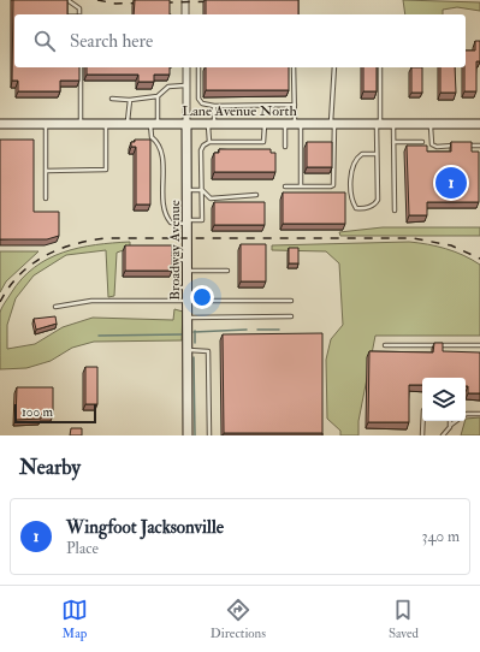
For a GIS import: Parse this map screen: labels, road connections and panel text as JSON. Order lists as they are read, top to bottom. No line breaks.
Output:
{"streets":{"main road":["Lane Avenue North","Broadway Avenue"]},"crossings":[["Lane Avenue North","Broadway Avenue"]],"scale_bar":"100 m","page":{"search":"Search here","pins":"1","scale":"100 m","heading":"Nearby","list":[{"mark":"1","name":"Wingfoot Jacksonville","note":"Place","value":"340 m"}],"nav":["Map","Directions","Saved"]}}
